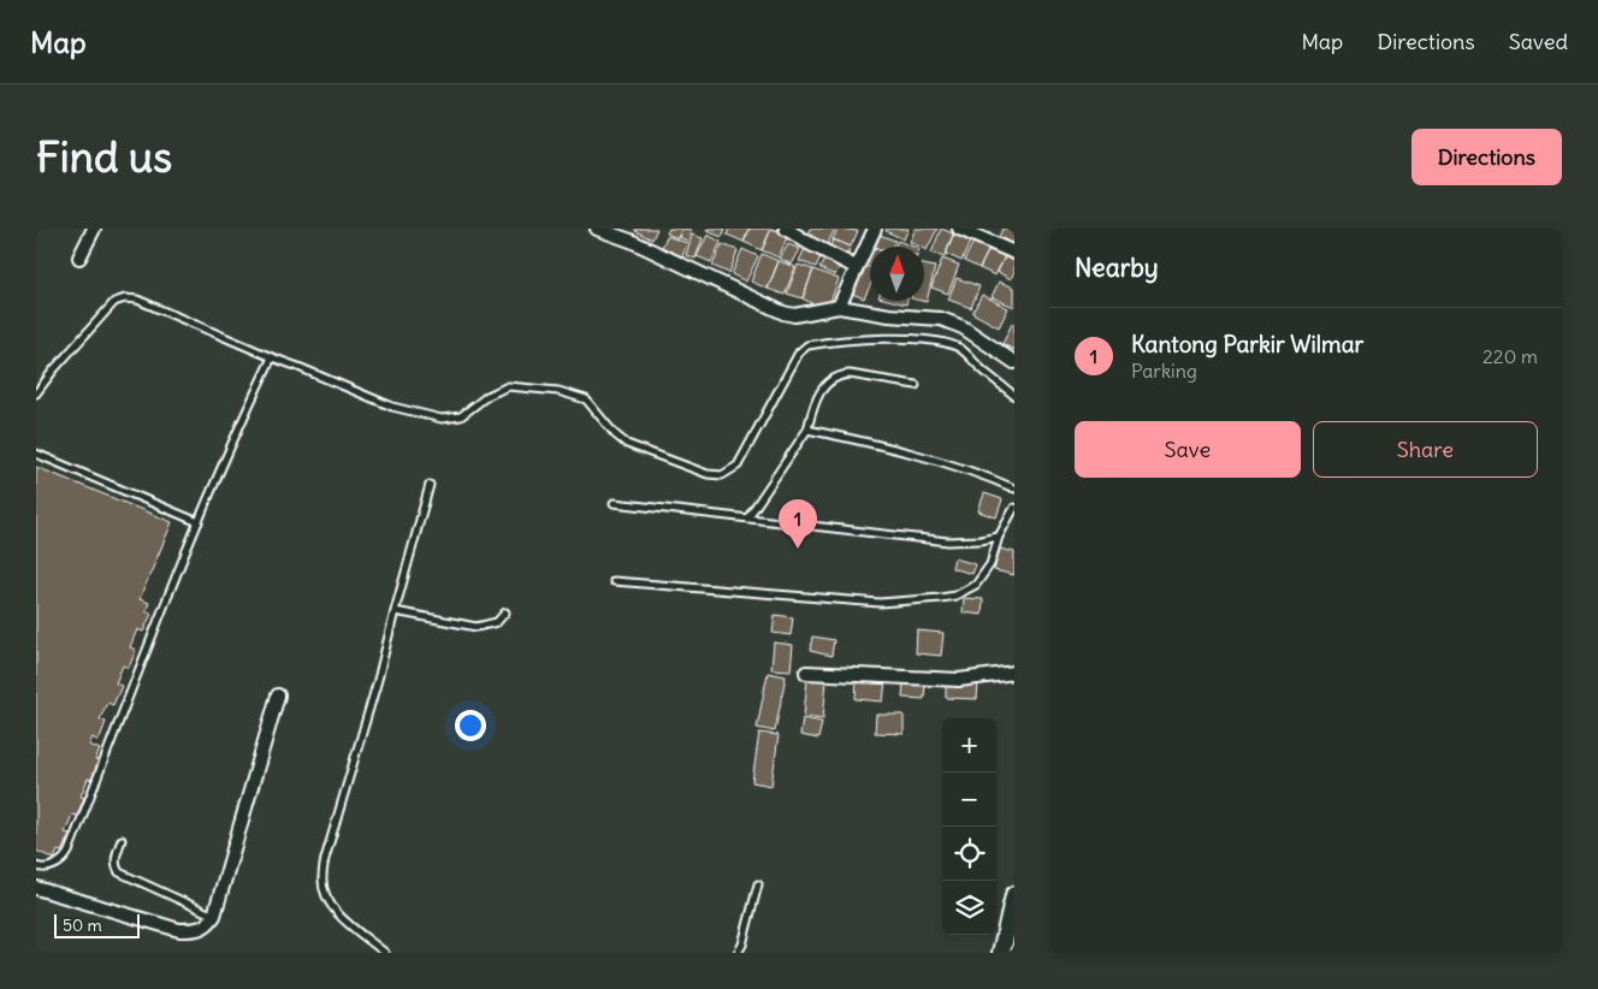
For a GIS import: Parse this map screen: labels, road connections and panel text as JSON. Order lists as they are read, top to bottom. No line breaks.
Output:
{"scale_bar":"50 m","north":"top","page":{"header":"Map","nav":["Map","Directions","Saved"],"buttons":["Directions",["Save","Share"]],"title":"Find us","heading":"Nearby","list":[{"mark":"1","name":"Kantong Parkir Wilmar","note":"Parking","value":"220 m"}],"pins":"1","map_buttons":["+","−"],"scale":"50 m"}}
